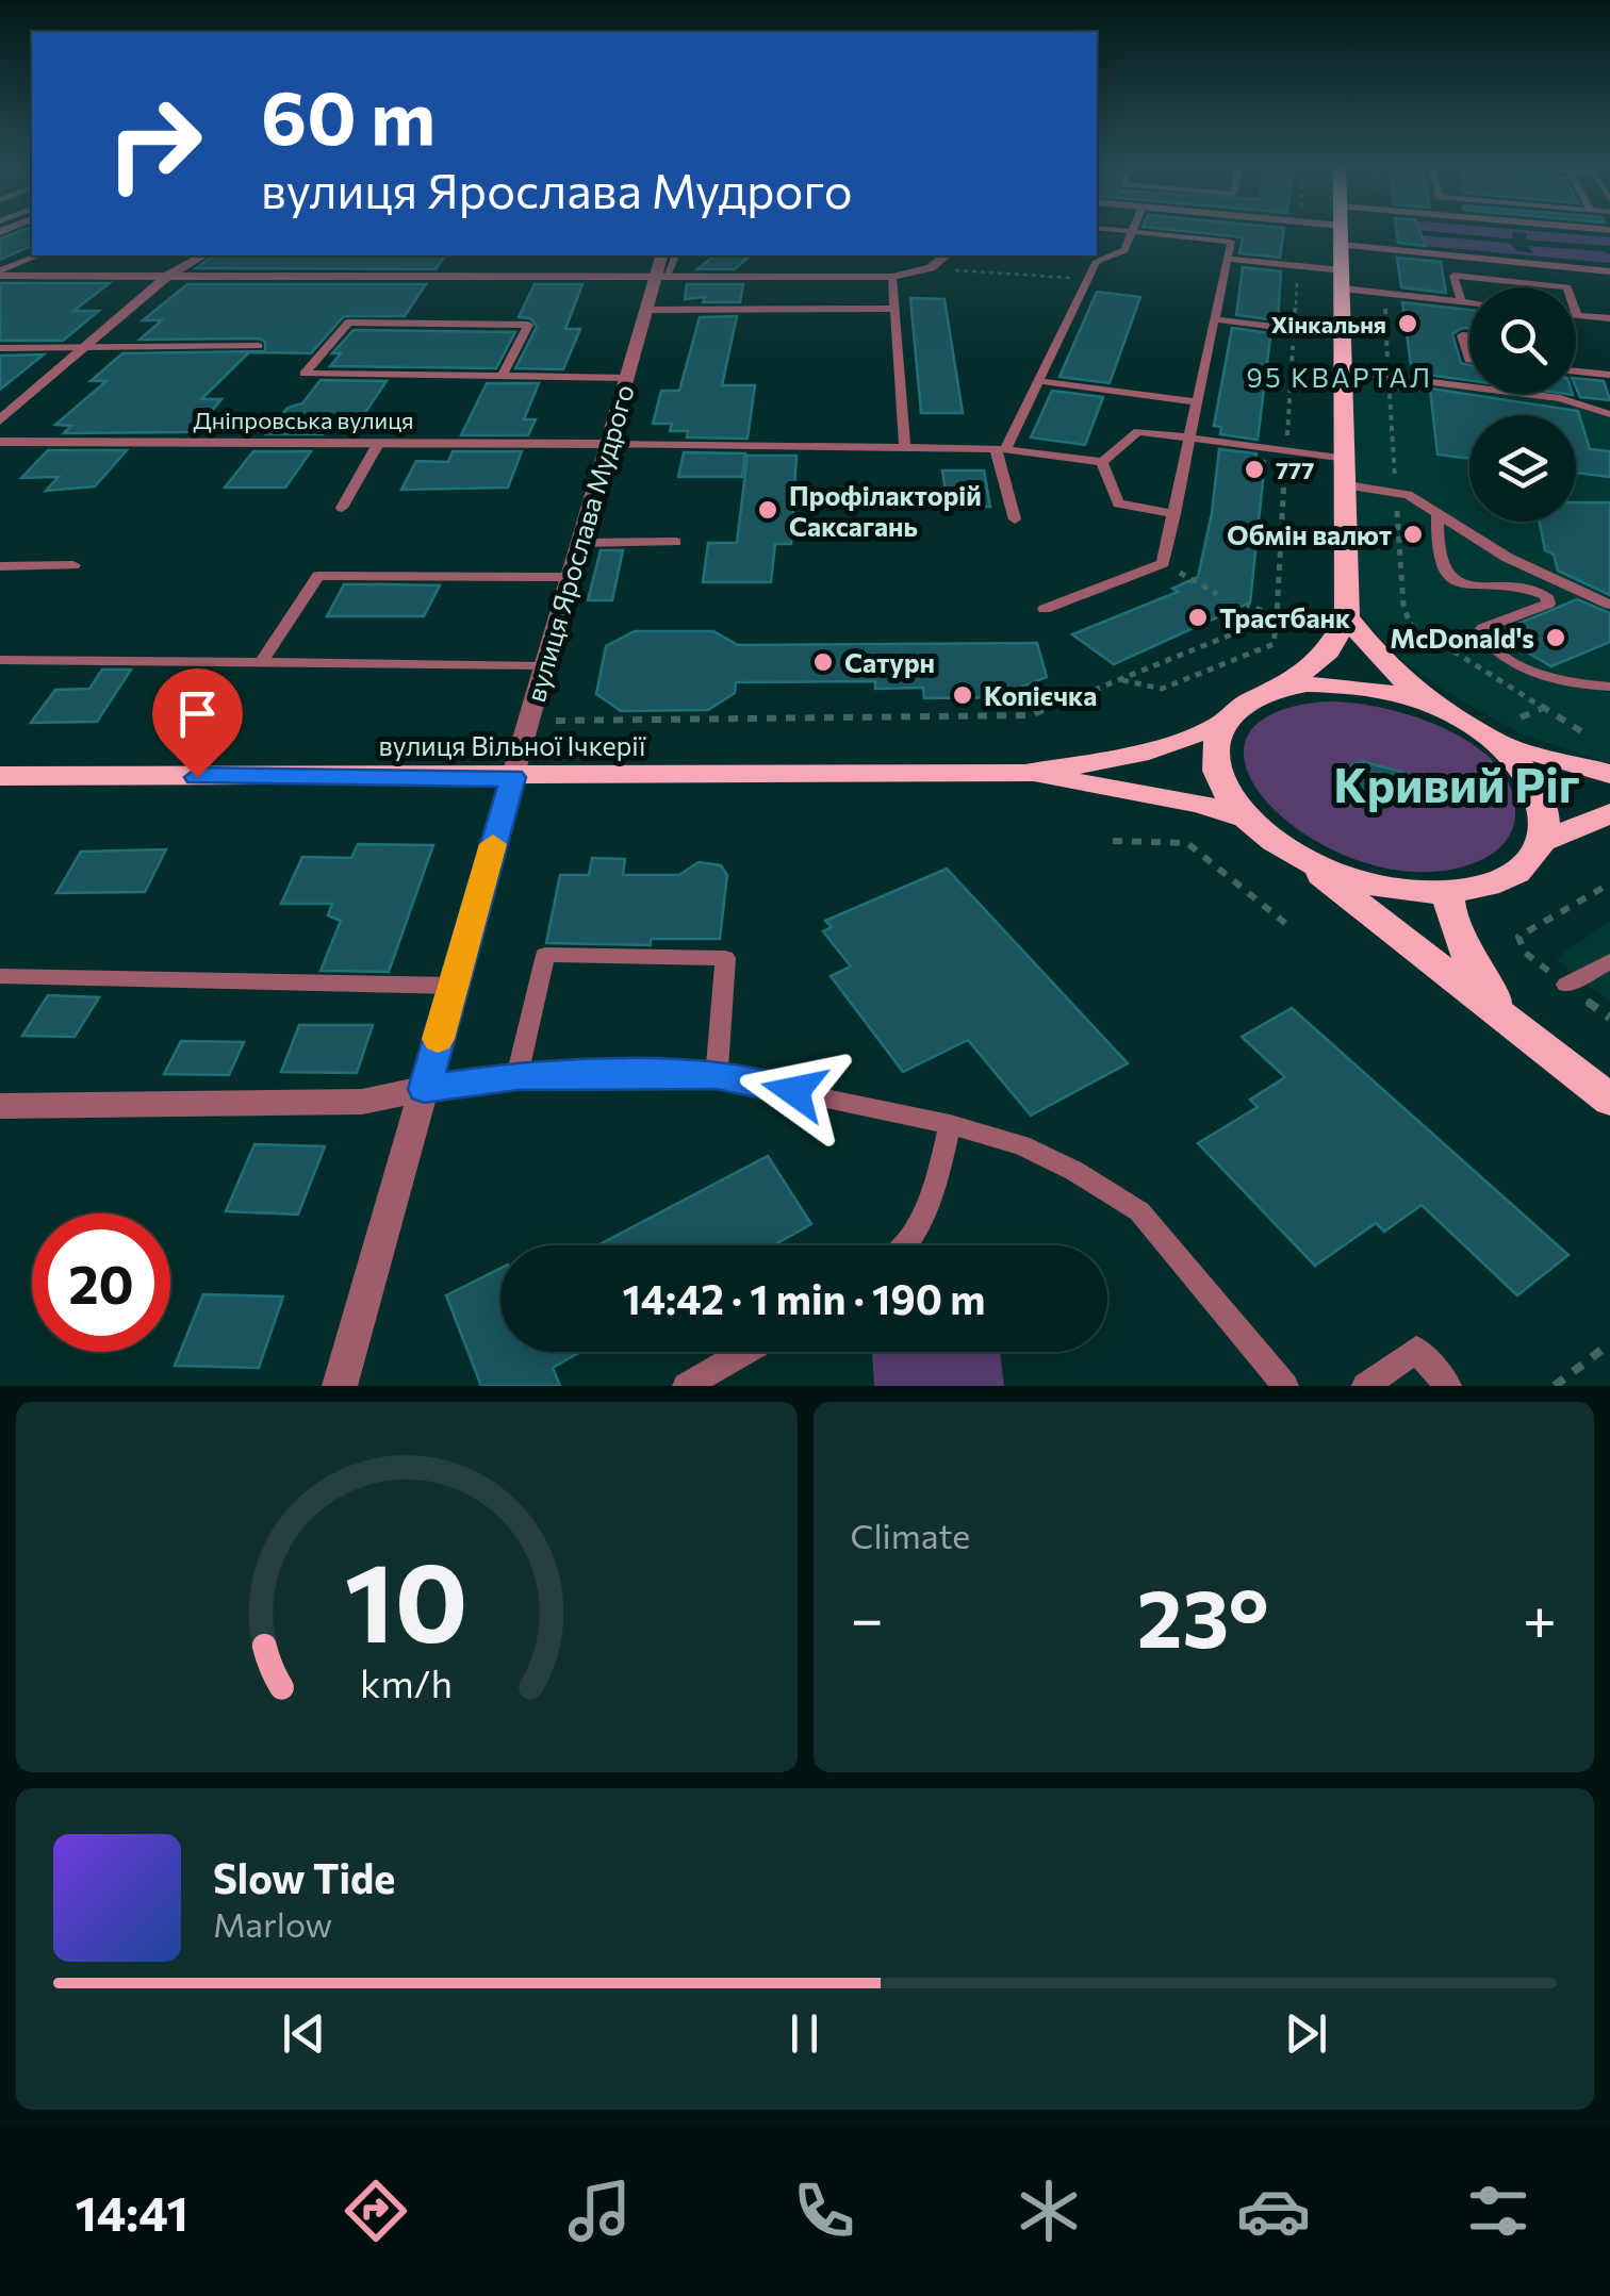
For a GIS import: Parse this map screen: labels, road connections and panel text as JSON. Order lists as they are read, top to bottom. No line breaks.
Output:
{"streets":{"main road":["вулиця Вільної Ічкерії"],"street":["Дніпровська вулиця","вулиця Ярослава Мудрого"]},"crossings":[["Дніпровська вулиця","вулиця Ярослава Мудрого"],["вулиця Ярослава Мудрого","вулиця Вільної Ічкерії"]],"districts":["95 КВАРТАЛ","Кривий Ріг"],"places":["Хінкальня","777","Профілакторій Саксагань","Обмін валют","Трастбанк","McDonald's","Сатурн","Копієчка"],"page":{"turn":["60 m","вулиця Ярослава Мудрого"],"limit":"20","trip":"14:42 · 1 min · 190 m","tile":"Climate","heat":["−","23°","+"],"song":["Slow Tide","Marlow"],"tabs":"14:41","gauge":["10","km/h"]}}
